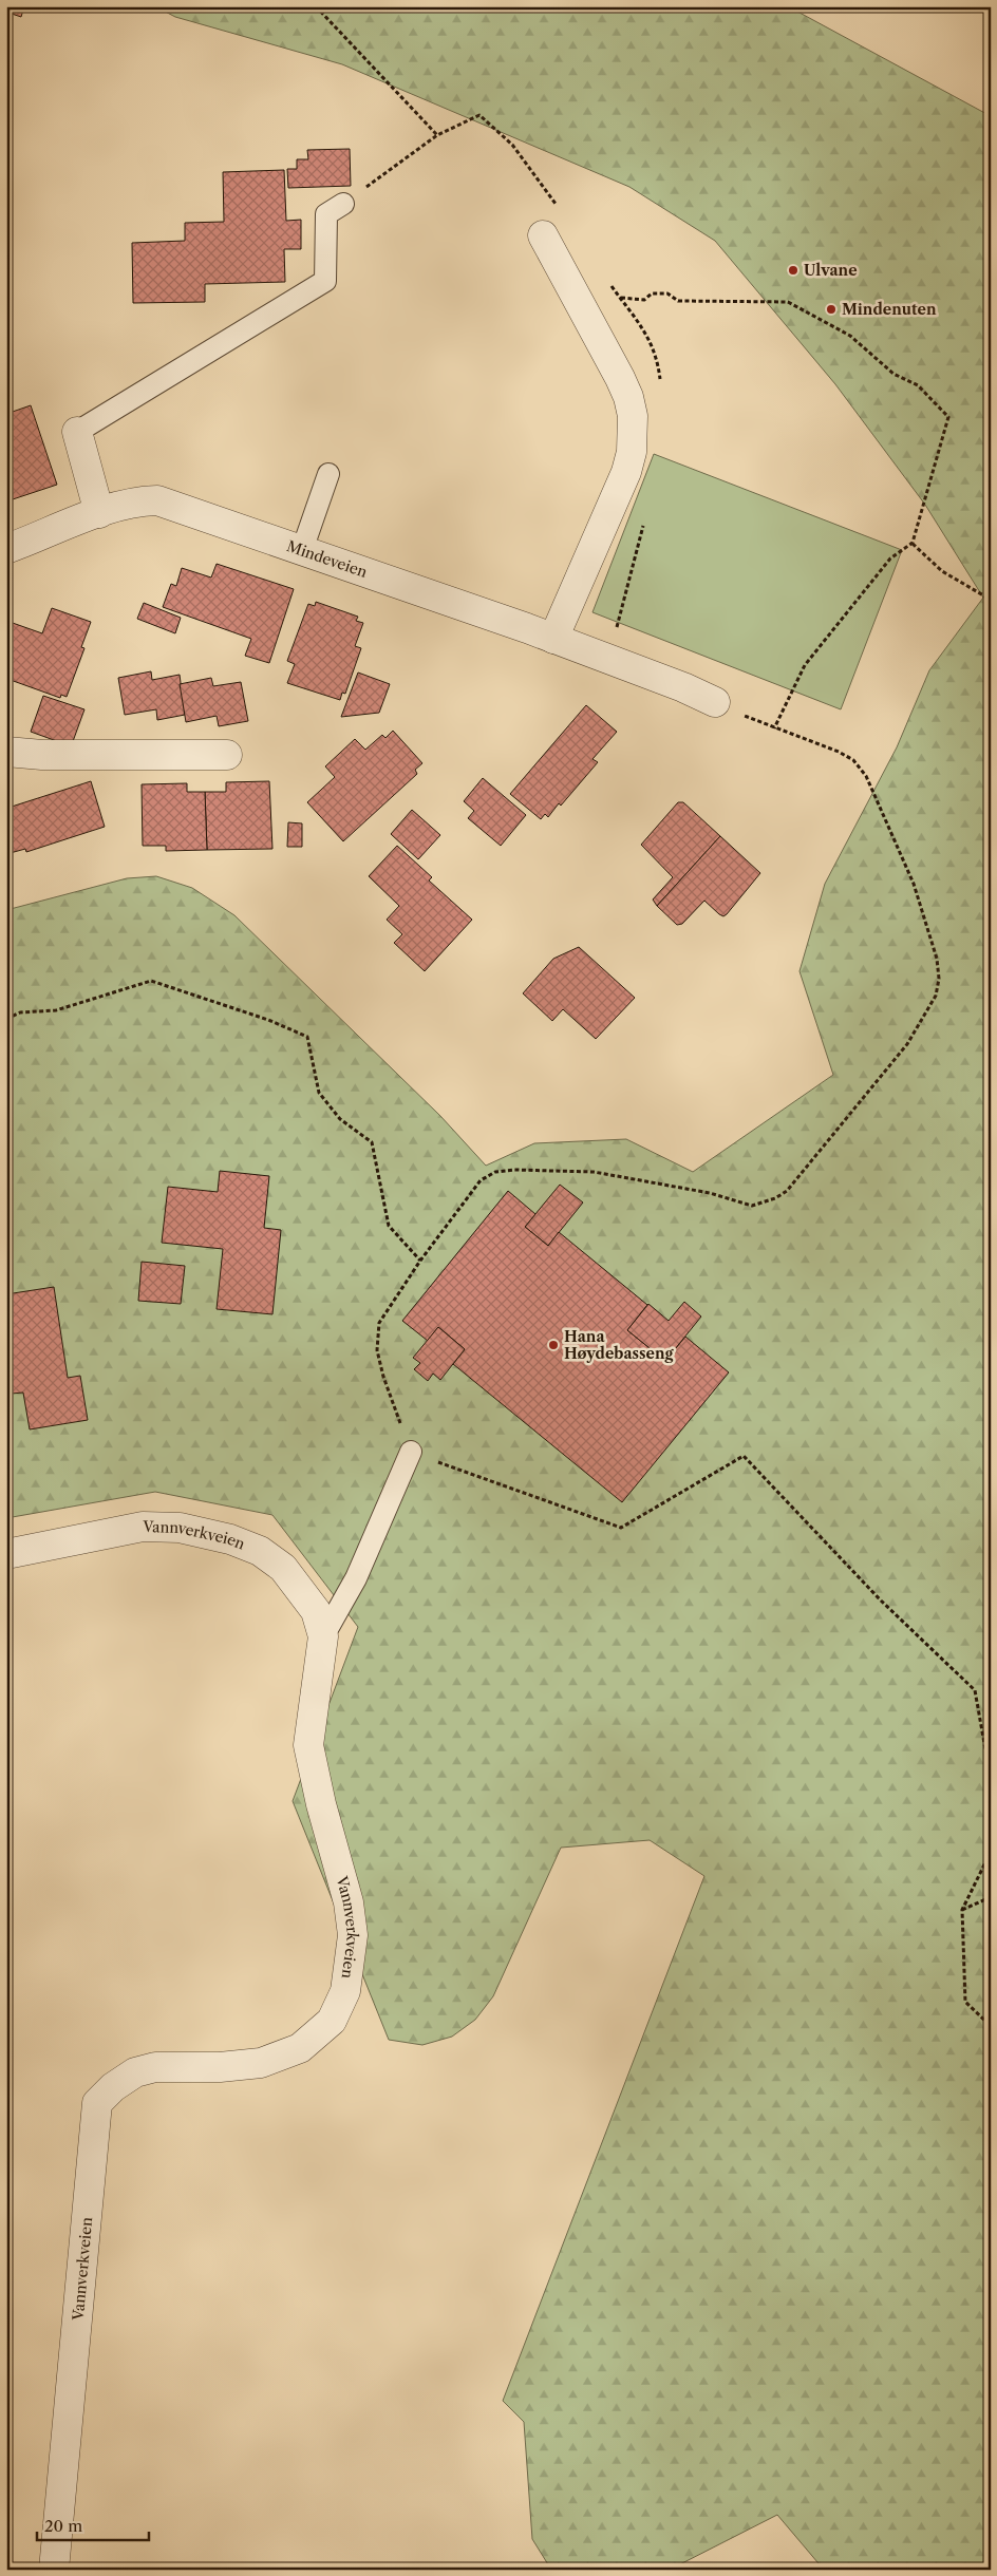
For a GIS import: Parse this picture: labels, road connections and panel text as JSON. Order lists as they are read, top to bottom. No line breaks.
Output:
{"streets":{"street":["Mindeveien","Vannverkveien"]},"places":["Ulvane","Mindenuten","Hana Høydebasseng"],"scale_bar":"20 m"}
